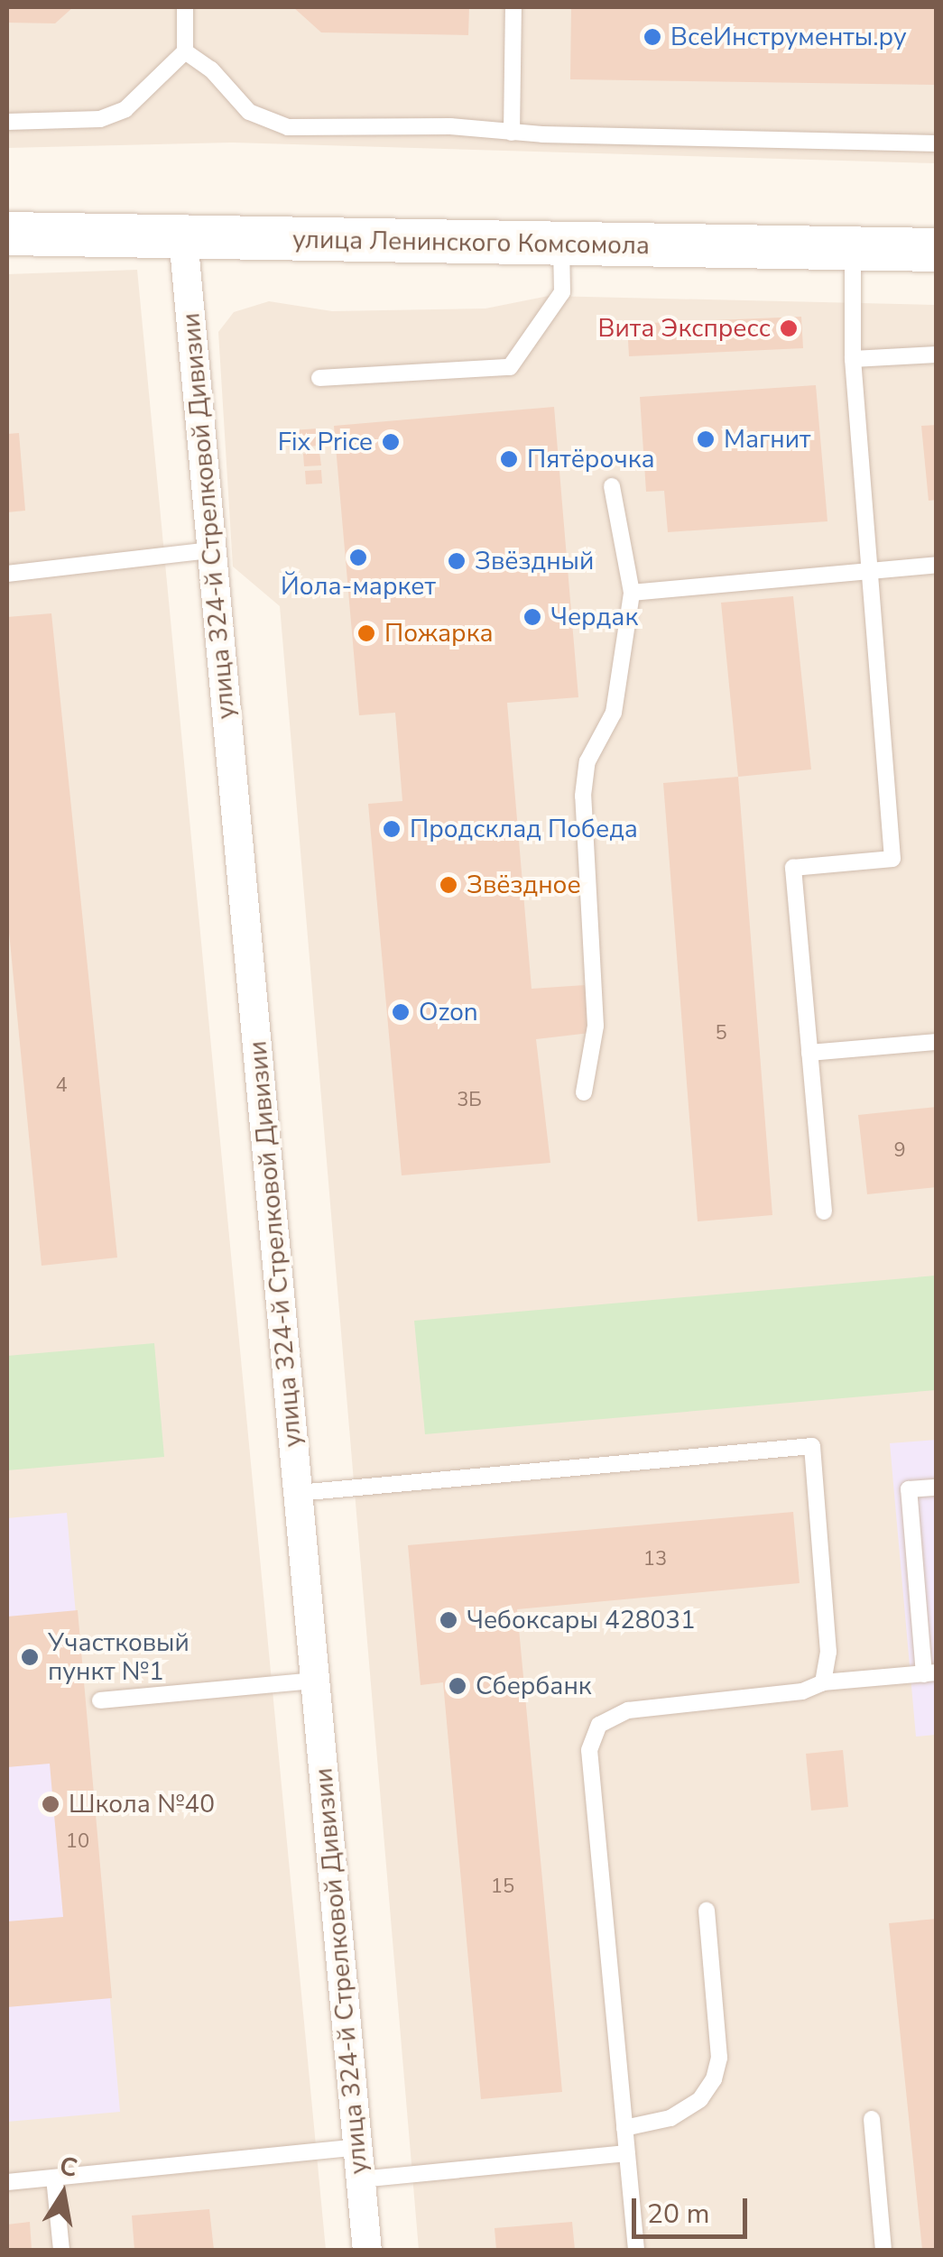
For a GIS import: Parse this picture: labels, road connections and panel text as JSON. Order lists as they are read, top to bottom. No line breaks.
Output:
{"streets":{"main road":["улица Ленинского Комсомола"],"street":["улица 324-й Стрелковой Дивизии"]},"crossings":[["улица Ленинского Комсомола","улица 324-й Стрелковой Дивизии"]],"places":["ВсеИнструменты.ру","Вита Экспресс","Магнит","Fix Price","Пятёрочка","Йола-маркет","Звёздный","Чердак","Пожарка","Продсклад Победа","Звёздное","Ozon","Чебоксары 428031","Участковый пункт №1","Сбербанк","Школа №40"],"house_numbers":["5","4","3Б","9","13","10","15"],"scale_bar":"20 m","north":"top"}
